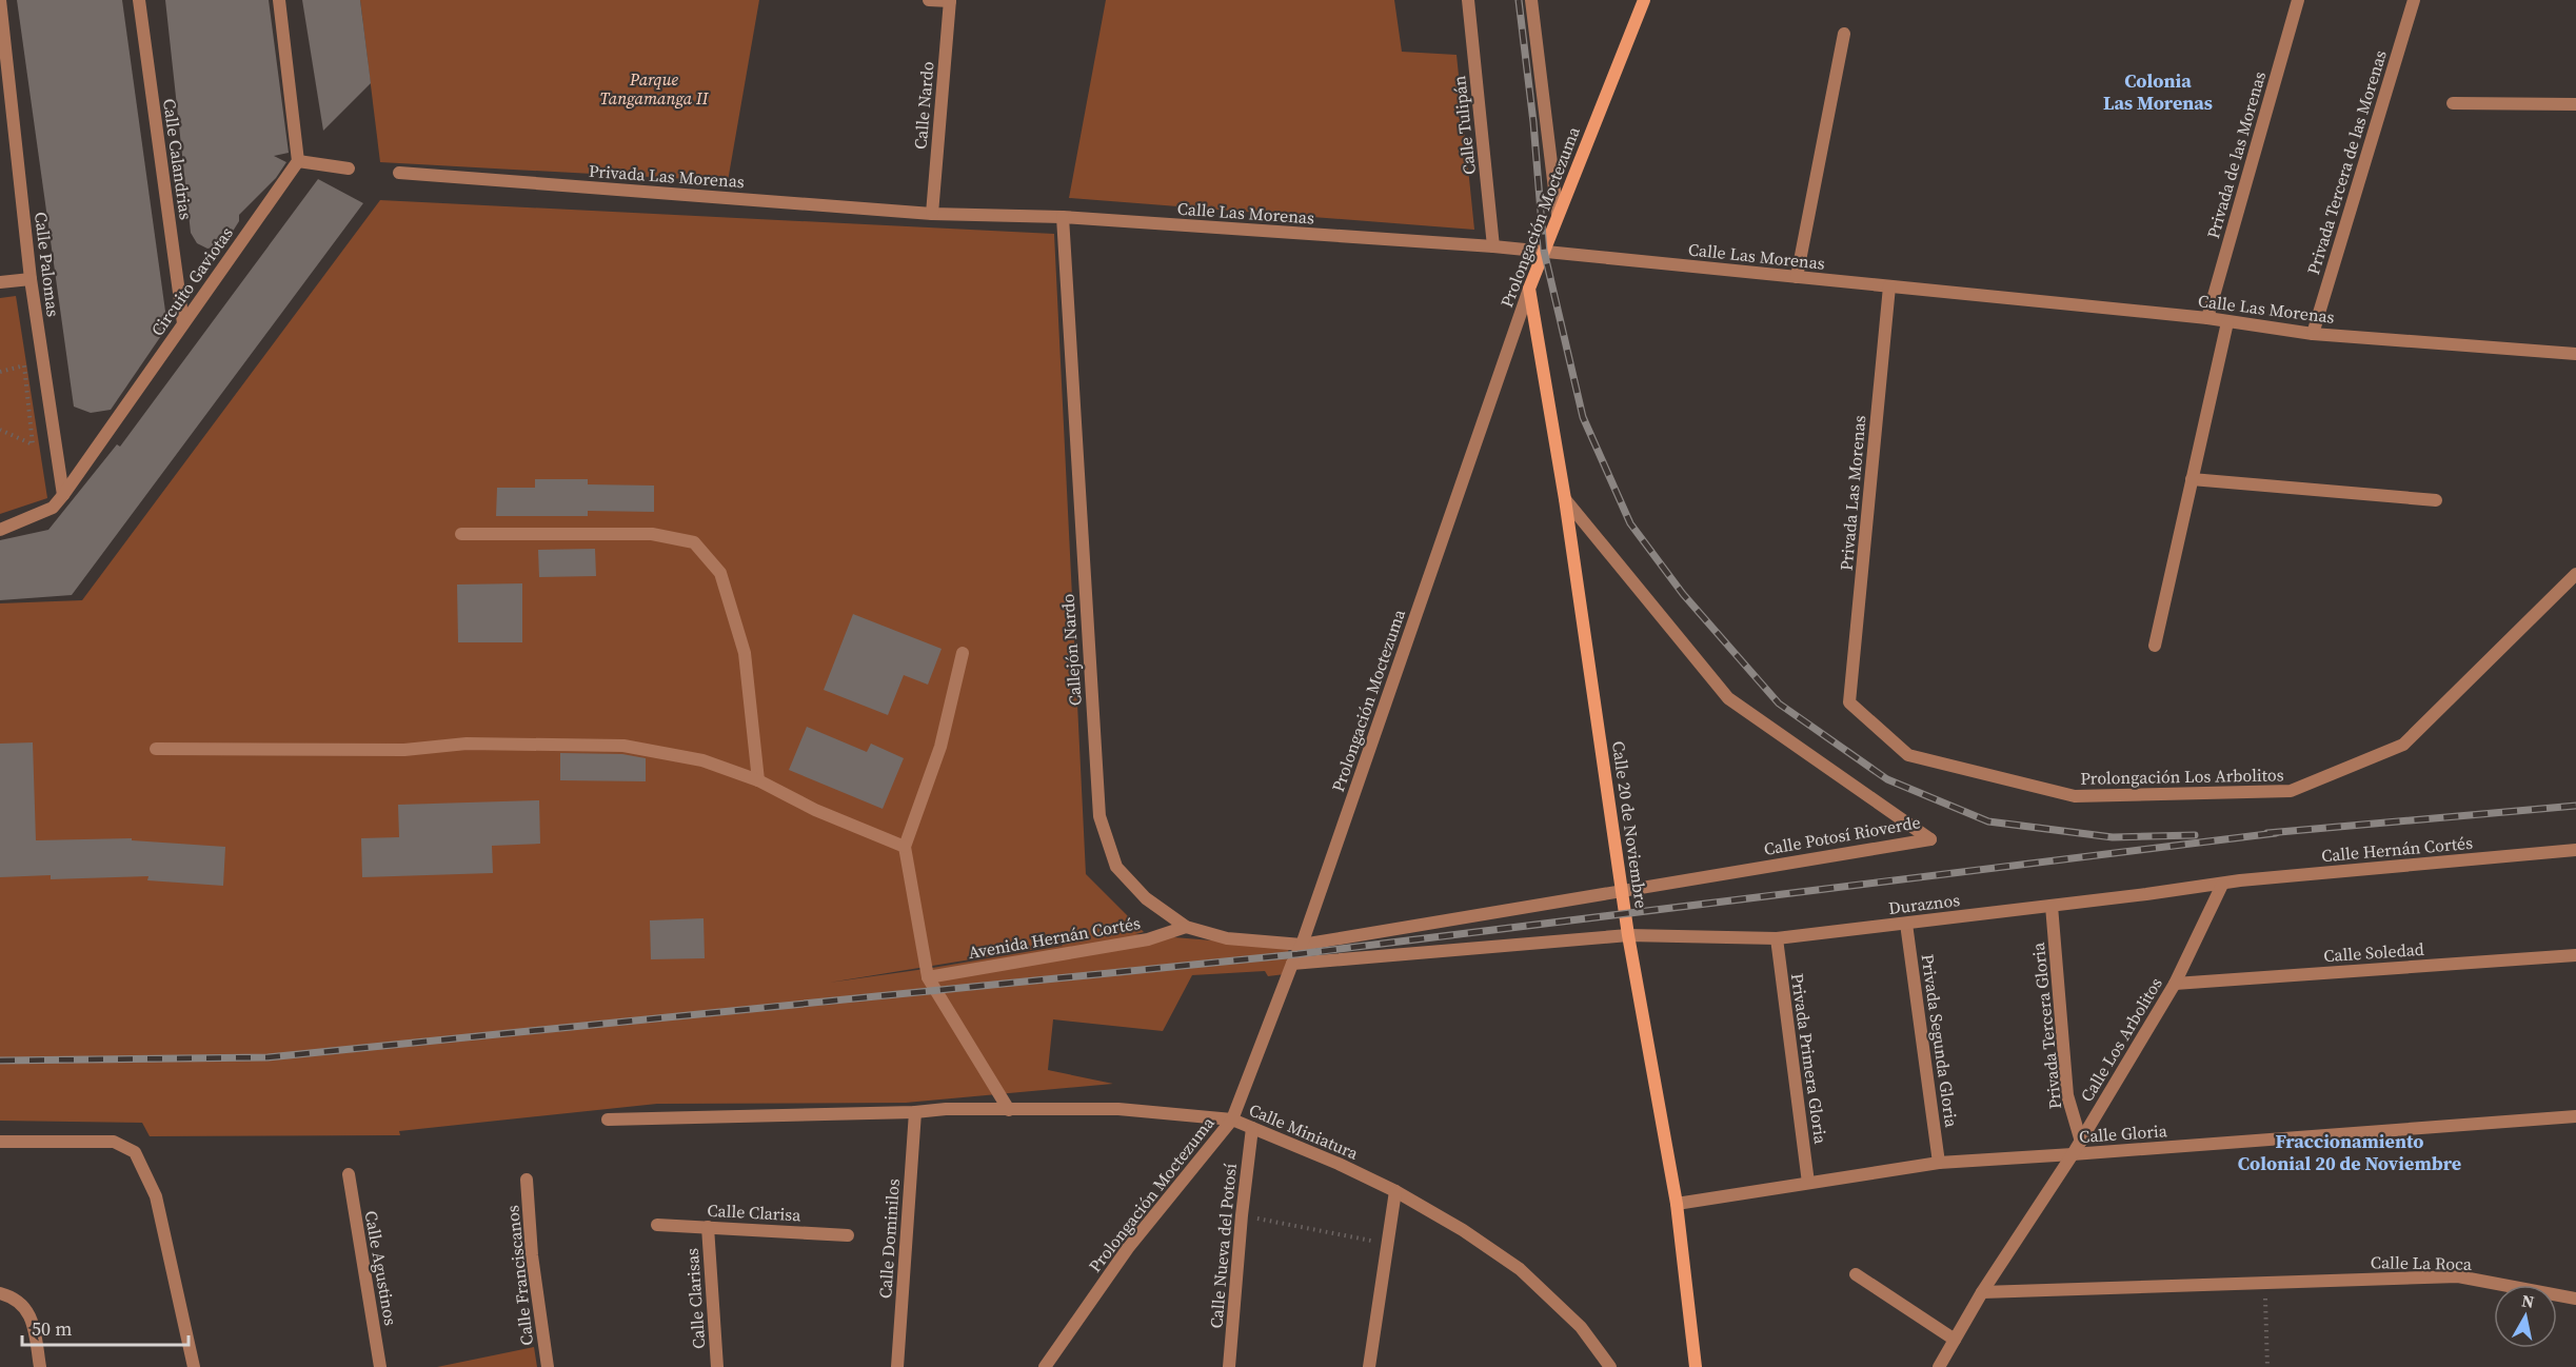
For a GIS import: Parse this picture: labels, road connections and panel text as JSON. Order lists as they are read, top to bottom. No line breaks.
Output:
{"streets":{"main road":["Prolongación Moctezuma","Calle 20 de Noviembre"],"street":["Calle Nardo","Calle Tulipán","Privada de las Morenas","Calle Calandrias","Privada Tercera de las Morenas","Privada Las Morenas","Calle Las Morenas","Calle Palomas","Circuito Gaviotas","Callejón Nardo","Prolongación Los Arbolitos","Calle Potosí Rioverde","Calle Hernán Cortés","Duraznos","Avenida Hernán Cortés","Calle Soledad","Privada Tercera Gloria","Calle Los Arbolitos","Privada Segunda Gloria","Privada Primera Gloria","Calle Miniatura","Calle Gloria","Calle Clarisa","Calle Dominilos","Calle Nueva del Potosí","Calle La Roca","Calle Agustinos","Calle Franciscanos","Calle Clarisas"]},"crossings":[["Calle Nardo","Privada Las Morenas"],["Calle Nardo","Calle Las Morenas"],["Calle Tulipán","Calle Las Morenas"],["Privada de las Morenas","Calle Las Morenas"],["Calle Calandrias","Circuito Gaviotas"],["Privada Tercera de las Morenas","Calle Las Morenas"],["Privada Las Morenas","Calle Las Morenas"],["Privada Las Morenas","Prolongación Los Arbolitos"],["Calle Las Morenas","Prolongación Moctezuma"],["Calle Las Morenas","Callejón Nardo"],["Prolongación Moctezuma","Callejón Nardo"],["Prolongación Moctezuma","Calle 20 de Noviembre"],["Prolongación Moctezuma","Calle Potosí Rioverde"],["Prolongación Moctezuma","Calle Miniatura"],["Calle Palomas","Circuito Gaviotas"],["Callejón Nardo","Calle Potosí Rioverde"],["Callejón Nardo","Avenida Hernán Cortés"],["Calle 20 de Noviembre","Calle Potosí Rioverde"],["Calle 20 de Noviembre","Duraznos"],["Calle 20 de Noviembre","Calle Gloria"],["Calle Hernán Cortés","Duraznos"],["Calle Hernán Cortés","Calle Los Arbolitos"],["Duraznos","Privada Tercera Gloria"],["Duraznos","Calle Los Arbolitos"],["Duraznos","Privada Segunda Gloria"],["Duraznos","Privada Primera Gloria"],["Calle Soledad","Calle Los Arbolitos"],["Privada Tercera Gloria","Calle Los Arbolitos"],["Calle Los Arbolitos","Calle Gloria"],["Calle Los Arbolitos","Calle La Roca"],["Privada Segunda Gloria","Calle Gloria"],["Privada Primera Gloria","Calle Gloria"],["Calle Miniatura","Calle Dominilos"],["Calle Miniatura","Calle Nueva del Potosí"],["Calle Clarisa","Calle Clarisas"]],"districts":["Colonia Las Morenas","Fraccionamiento Colonial 20 de Noviembre"],"parks":["Parque Tangamanga II"],"scale_bar":"50 m","north":"top"}
